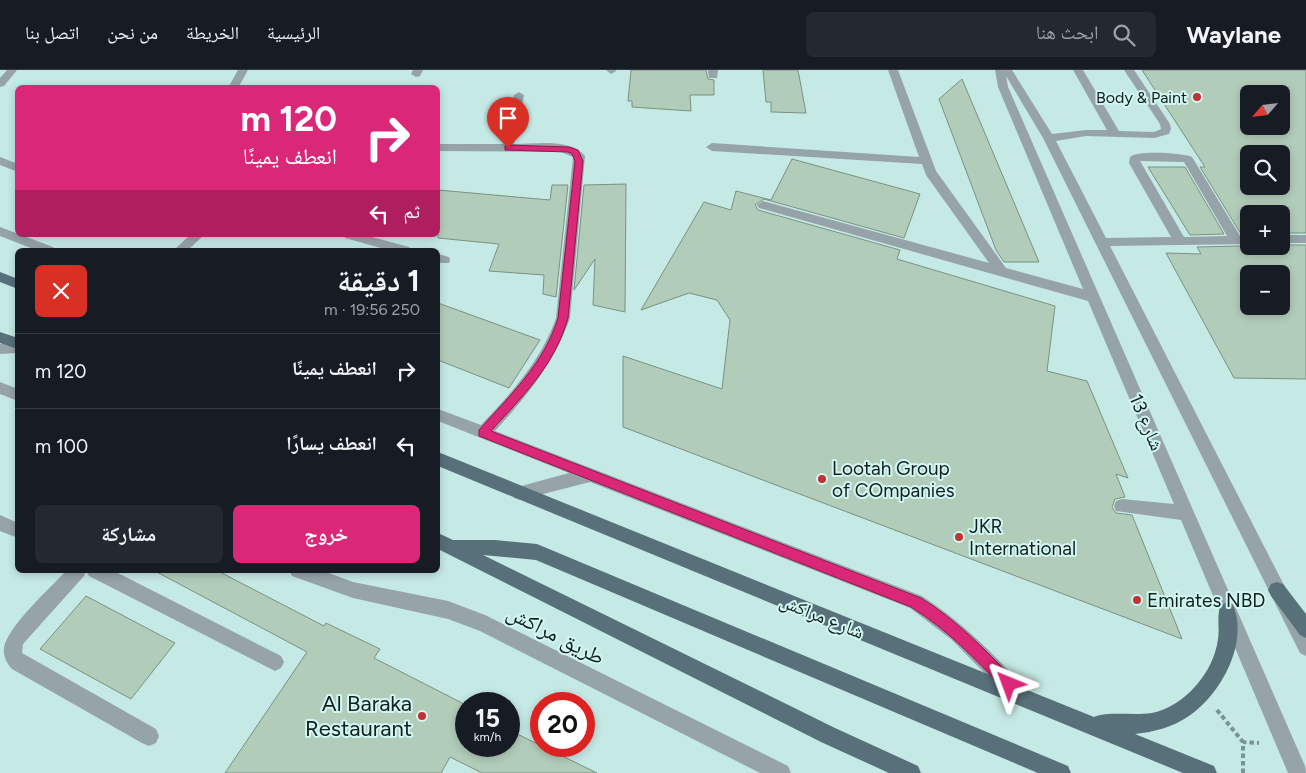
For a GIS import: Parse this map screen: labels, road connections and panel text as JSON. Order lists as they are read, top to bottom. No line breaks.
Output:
{"streets":{"main road":["شارع مراكش"],"street":["شارع 13","طريق مراكش"]},"places":["Body & Paint","Lootah Group of COmpanies","JKR International","Emirates NBD","Al Baraka Restaurant"],"north":"bottom left","page":{"header":"Waylane","search":"ابحث هنا","nav":["الرئيسية","الخريطة","من نحن","اتصل بنا"],"map_buttons":["+","−"],"turn":["120 m","انعطف يمينًا"],"then":"ثم","heading":["1 دقيقة","250 m · 19:56"],"list":[{"name":"انعطف يمينًا","value":"120 m"},{"name":"انعطف يسارًا","value":"100 m"}],"buttons":["خروج","مشاركة"],"speed":"15 km/h","limit":"20"}}
